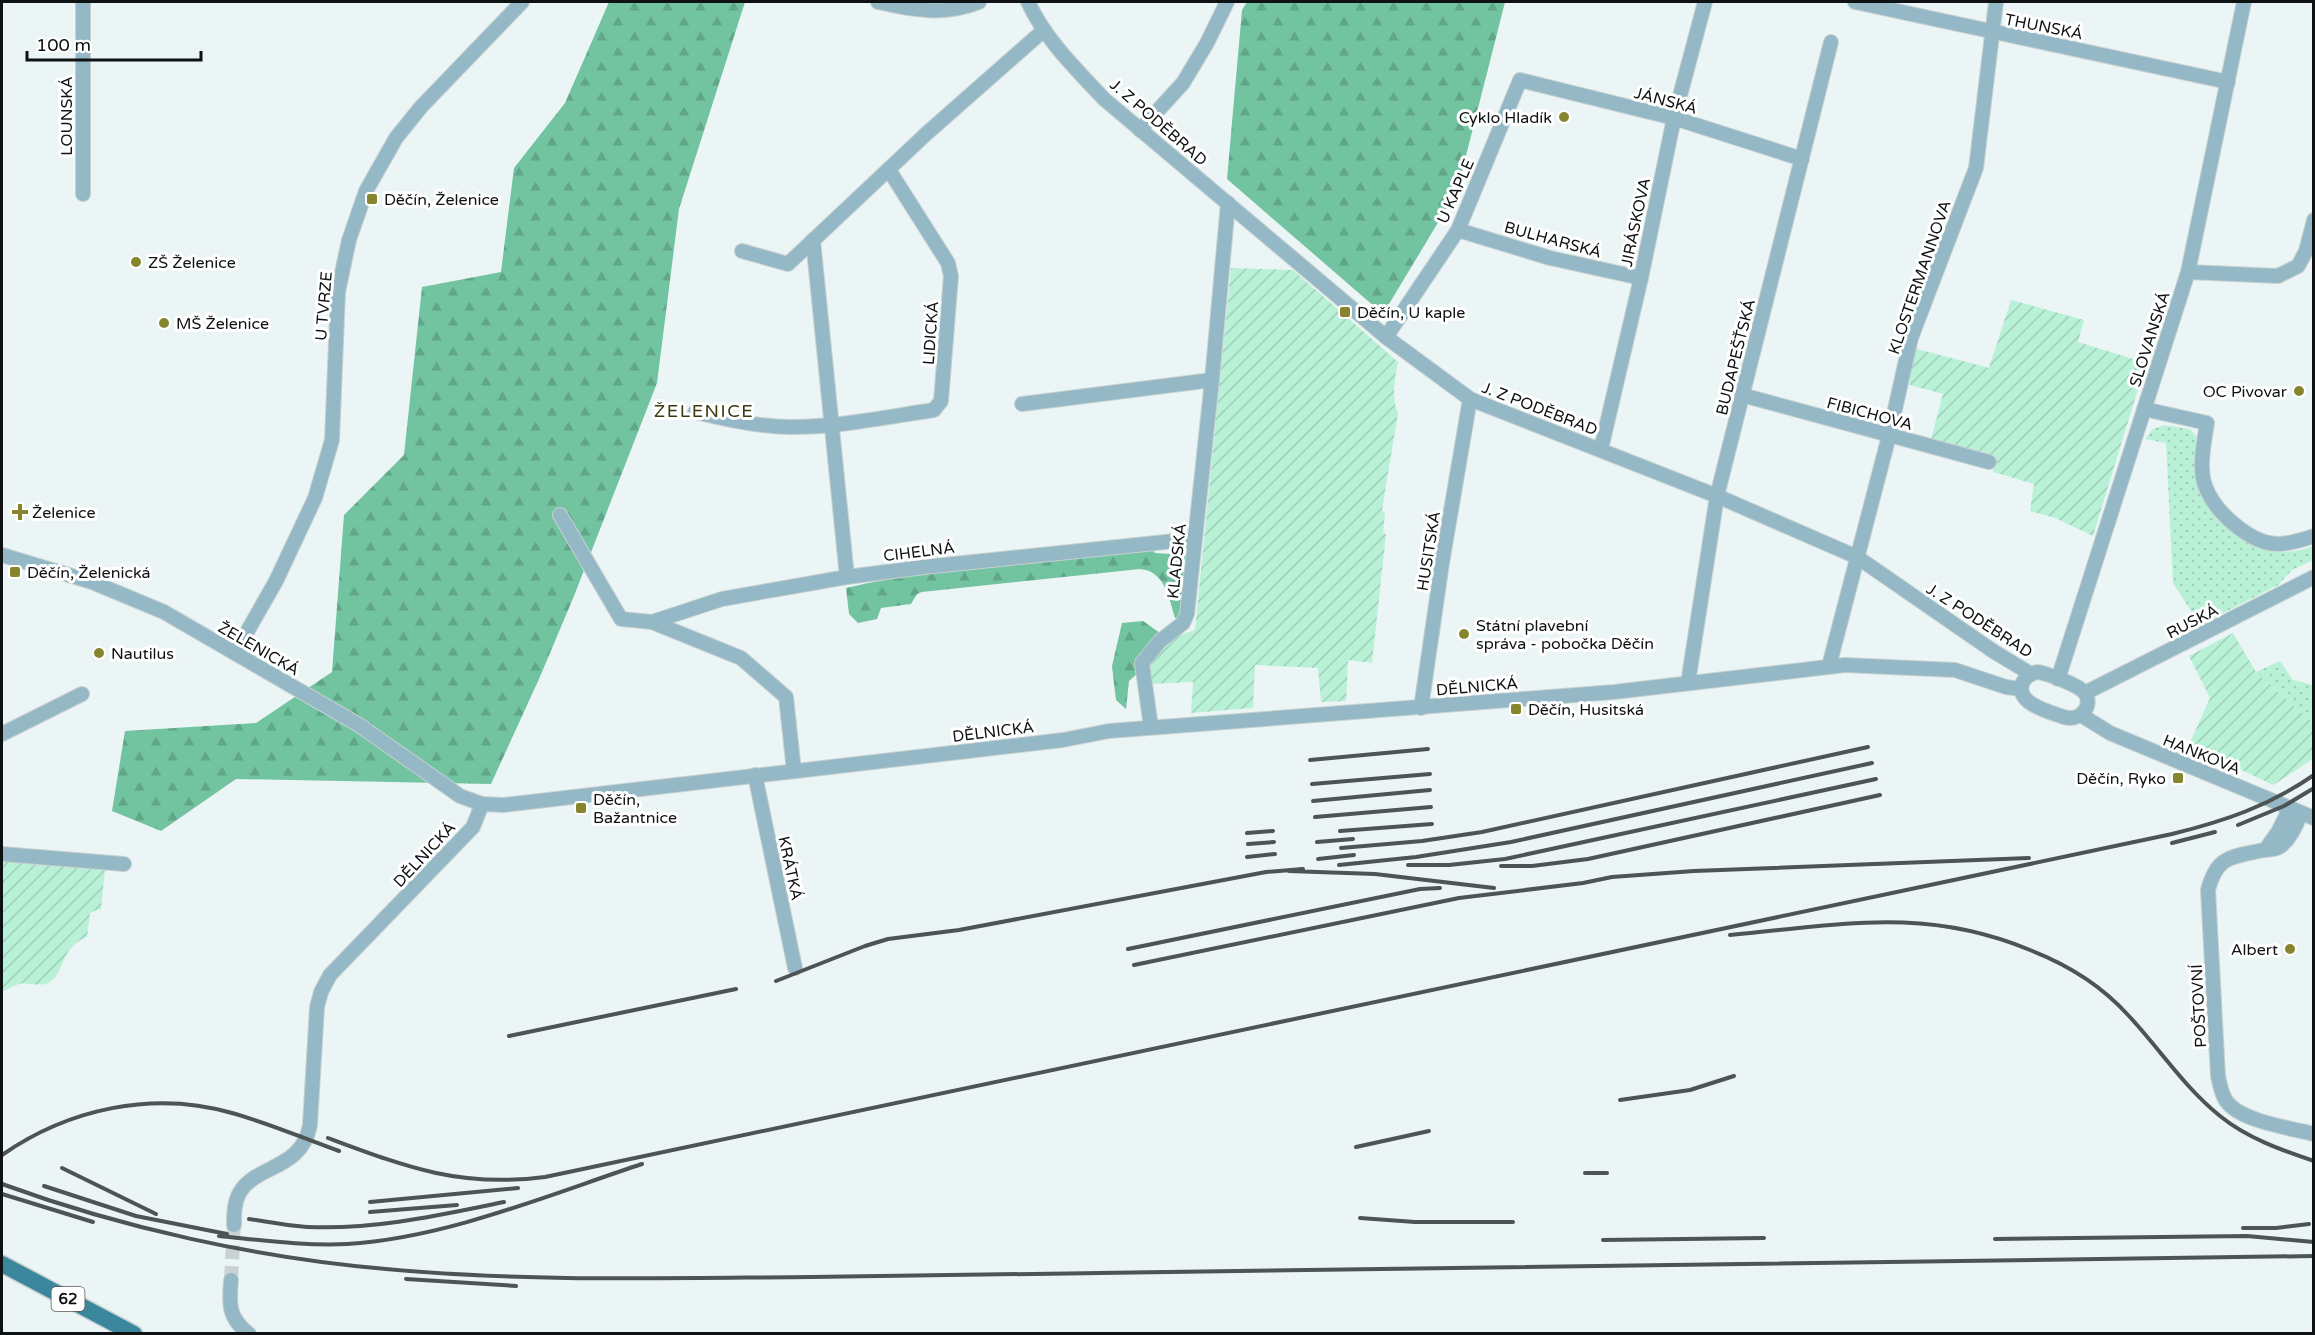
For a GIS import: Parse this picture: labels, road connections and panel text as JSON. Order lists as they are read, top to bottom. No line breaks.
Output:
{"streets":{"main road":["62"],"street":["THUNSKÁ","JÁNSKÁ","LOUNSKÁ","J. Z PODĚBRAD","U KAPLE","JIRÁSKOVA","BULHARSKÁ","KLOSTERMANNOVA","U TVRZE","LIDICKÁ","SLOVANSKÁ","BUDAPEŠŤSKÁ","FIBICHOVA","CIHELNÁ","HUSITSKÁ","KLADSKÁ","RUSKÁ","ŽELENICKÁ","DĚLNICKÁ","HANKOVA","KRÁTKÁ","POŠTOVNÍ"]},"crossings":[["THUNSKÁ","KLOSTERMANNOVA"],["THUNSKÁ","SLOVANSKÁ"],["JÁNSKÁ","U KAPLE"],["JÁNSKÁ","JIRÁSKOVA"],["JÁNSKÁ","BUDAPEŠŤSKÁ"],["J. Z PODĚBRAD","U KAPLE"],["J. Z PODĚBRAD","JIRÁSKOVA"],["J. Z PODĚBRAD","KLOSTERMANNOVA"],["J. Z PODĚBRAD","BUDAPEŠŤSKÁ"],["J. Z PODĚBRAD","HUSITSKÁ"],["J. Z PODĚBRAD","KLADSKÁ"],["U KAPLE","BULHARSKÁ"],["JIRÁSKOVA","BULHARSKÁ"],["KLOSTERMANNOVA","FIBICHOVA"],["KLOSTERMANNOVA","DĚLNICKÁ"],["U TVRZE","ŽELENICKÁ"],["BUDAPEŠŤSKÁ","FIBICHOVA"],["BUDAPEŠŤSKÁ","DĚLNICKÁ"],["CIHELNÁ","KLADSKÁ"],["HUSITSKÁ","DĚLNICKÁ"],["KLADSKÁ","DĚLNICKÁ"],["ŽELENICKÁ","DĚLNICKÁ"],["DĚLNICKÁ","KRÁTKÁ"],["HANKOVA","POŠTOVNÍ"]],"districts":["ŽELENICE"],"places":{"other":["Cyklo Hladík","ZŠ Želenice","MŠ Želenice","OC Pivovar","Státní plavební správa - pobočka Děčín","Nautilus","Albert"],"transit":["Děčín, Želenice","Děčín, U kaple","Děčín, Želenická","Děčín, Husitská","Děčín, Ryko","Děčín, Bažantnice"],"health":["Želenice"]},"scale_bar":"100 m"}
